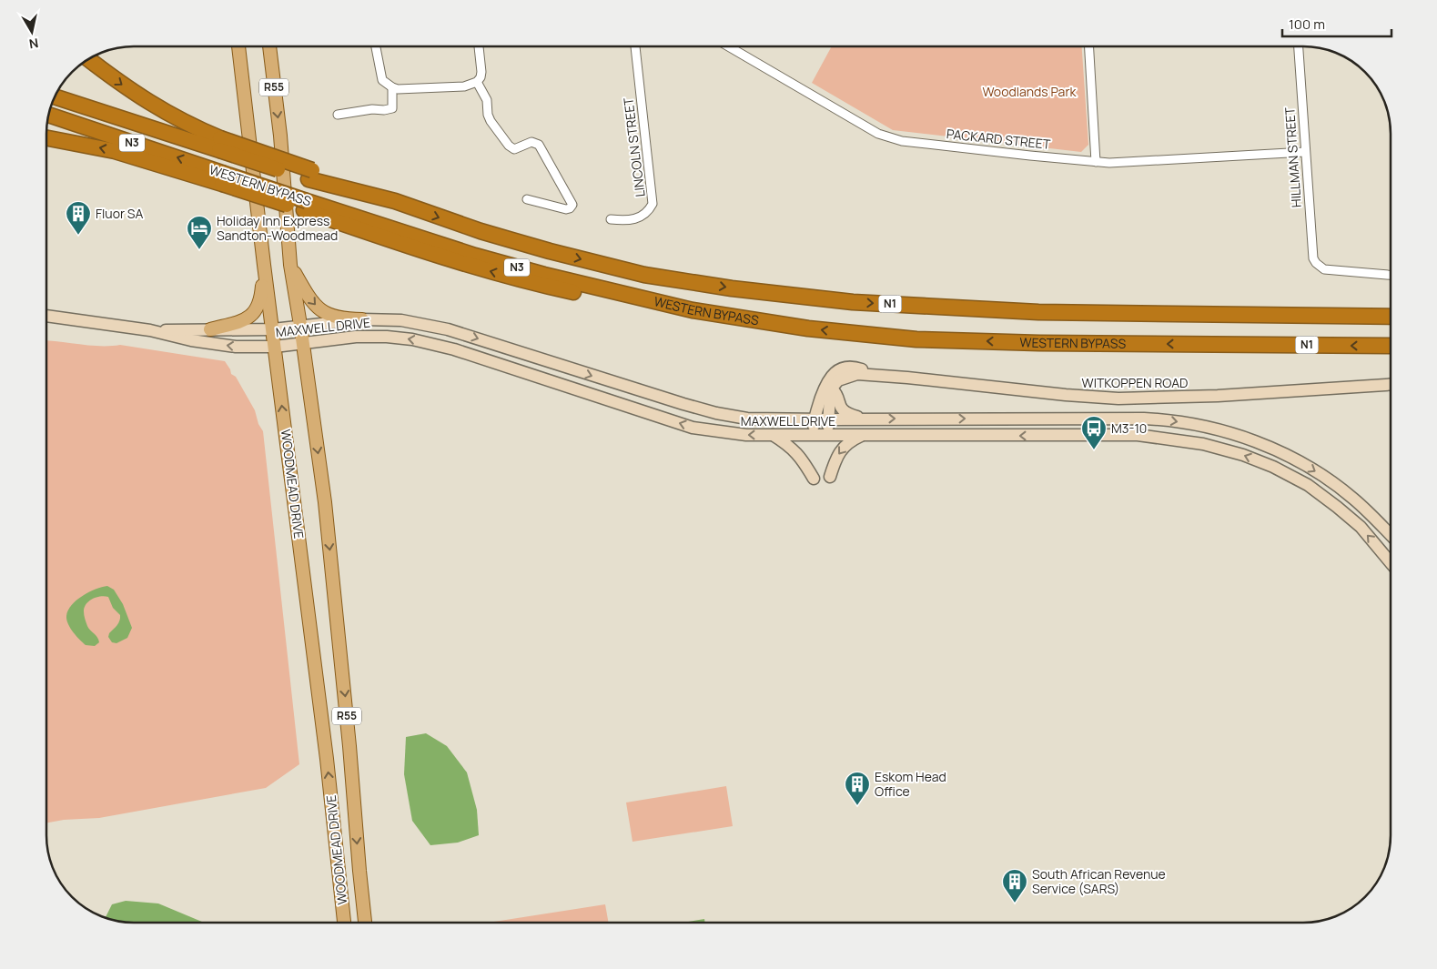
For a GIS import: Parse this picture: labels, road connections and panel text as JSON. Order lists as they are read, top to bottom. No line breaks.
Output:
{"streets":{"highway":["N3","WESTERN BYPASS","N1"],"main road":["R55","MAXWELL DRIVE","WITKOPPEN ROAD","WOODMEAD DRIVE"],"street":["PACKARD STREET","LINCOLN STREET","HILLMAN STREET"]},"crossings":[["PACKARD STREET","HILLMAN STREET"],["MAXWELL DRIVE","WITKOPPEN ROAD"],["MAXWELL DRIVE","WOODMEAD DRIVE"]],"parks":["Woodlands Park"],"places":{"building":["Fluor SA","Eskom Head Office","South African Revenue Service (SARS)"],"hotel":["Holiday Inn Express Sandton-Woodmead"],"bus stop":["M3-10"]},"scale_bar":"100 m","north":"bottom"}
